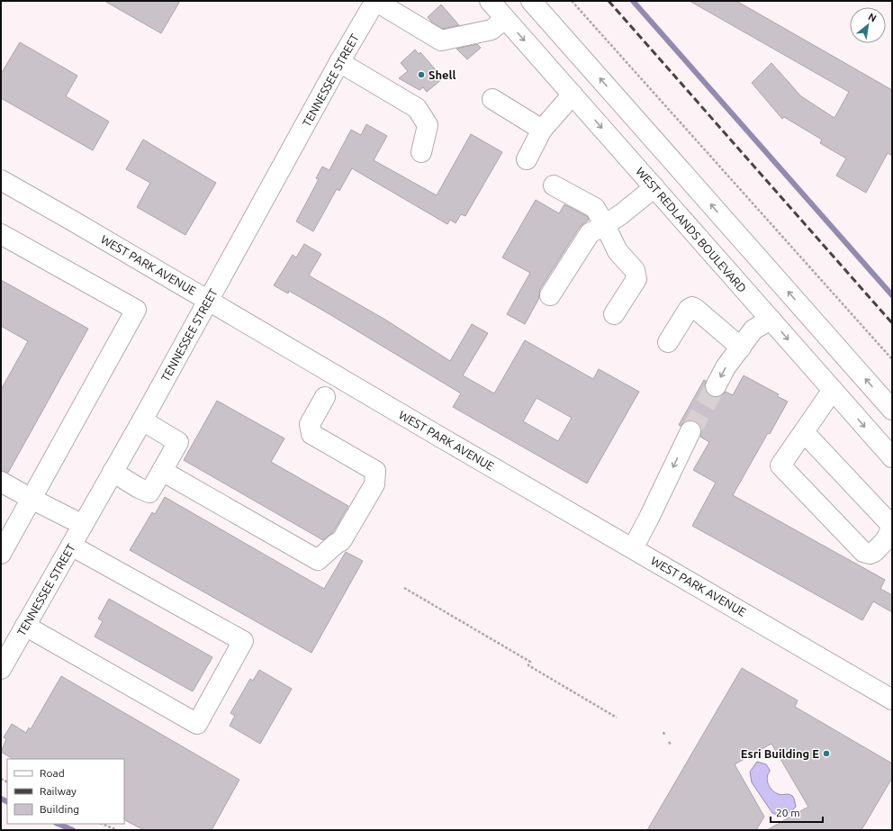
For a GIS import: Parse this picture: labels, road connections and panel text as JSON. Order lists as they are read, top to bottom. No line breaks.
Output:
{"streets":{"main road":["TENNESSEE STREET","WEST REDLANDS BOULEVARD","WEST PARK AVENUE"]},"crossings":[["TENNESSEE STREET","WEST PARK AVENUE"]],"places":["Shell","Esri Building E"],"legend":["Road","Railway","Building"],"scale_bar":"20 m","north":"top right"}
